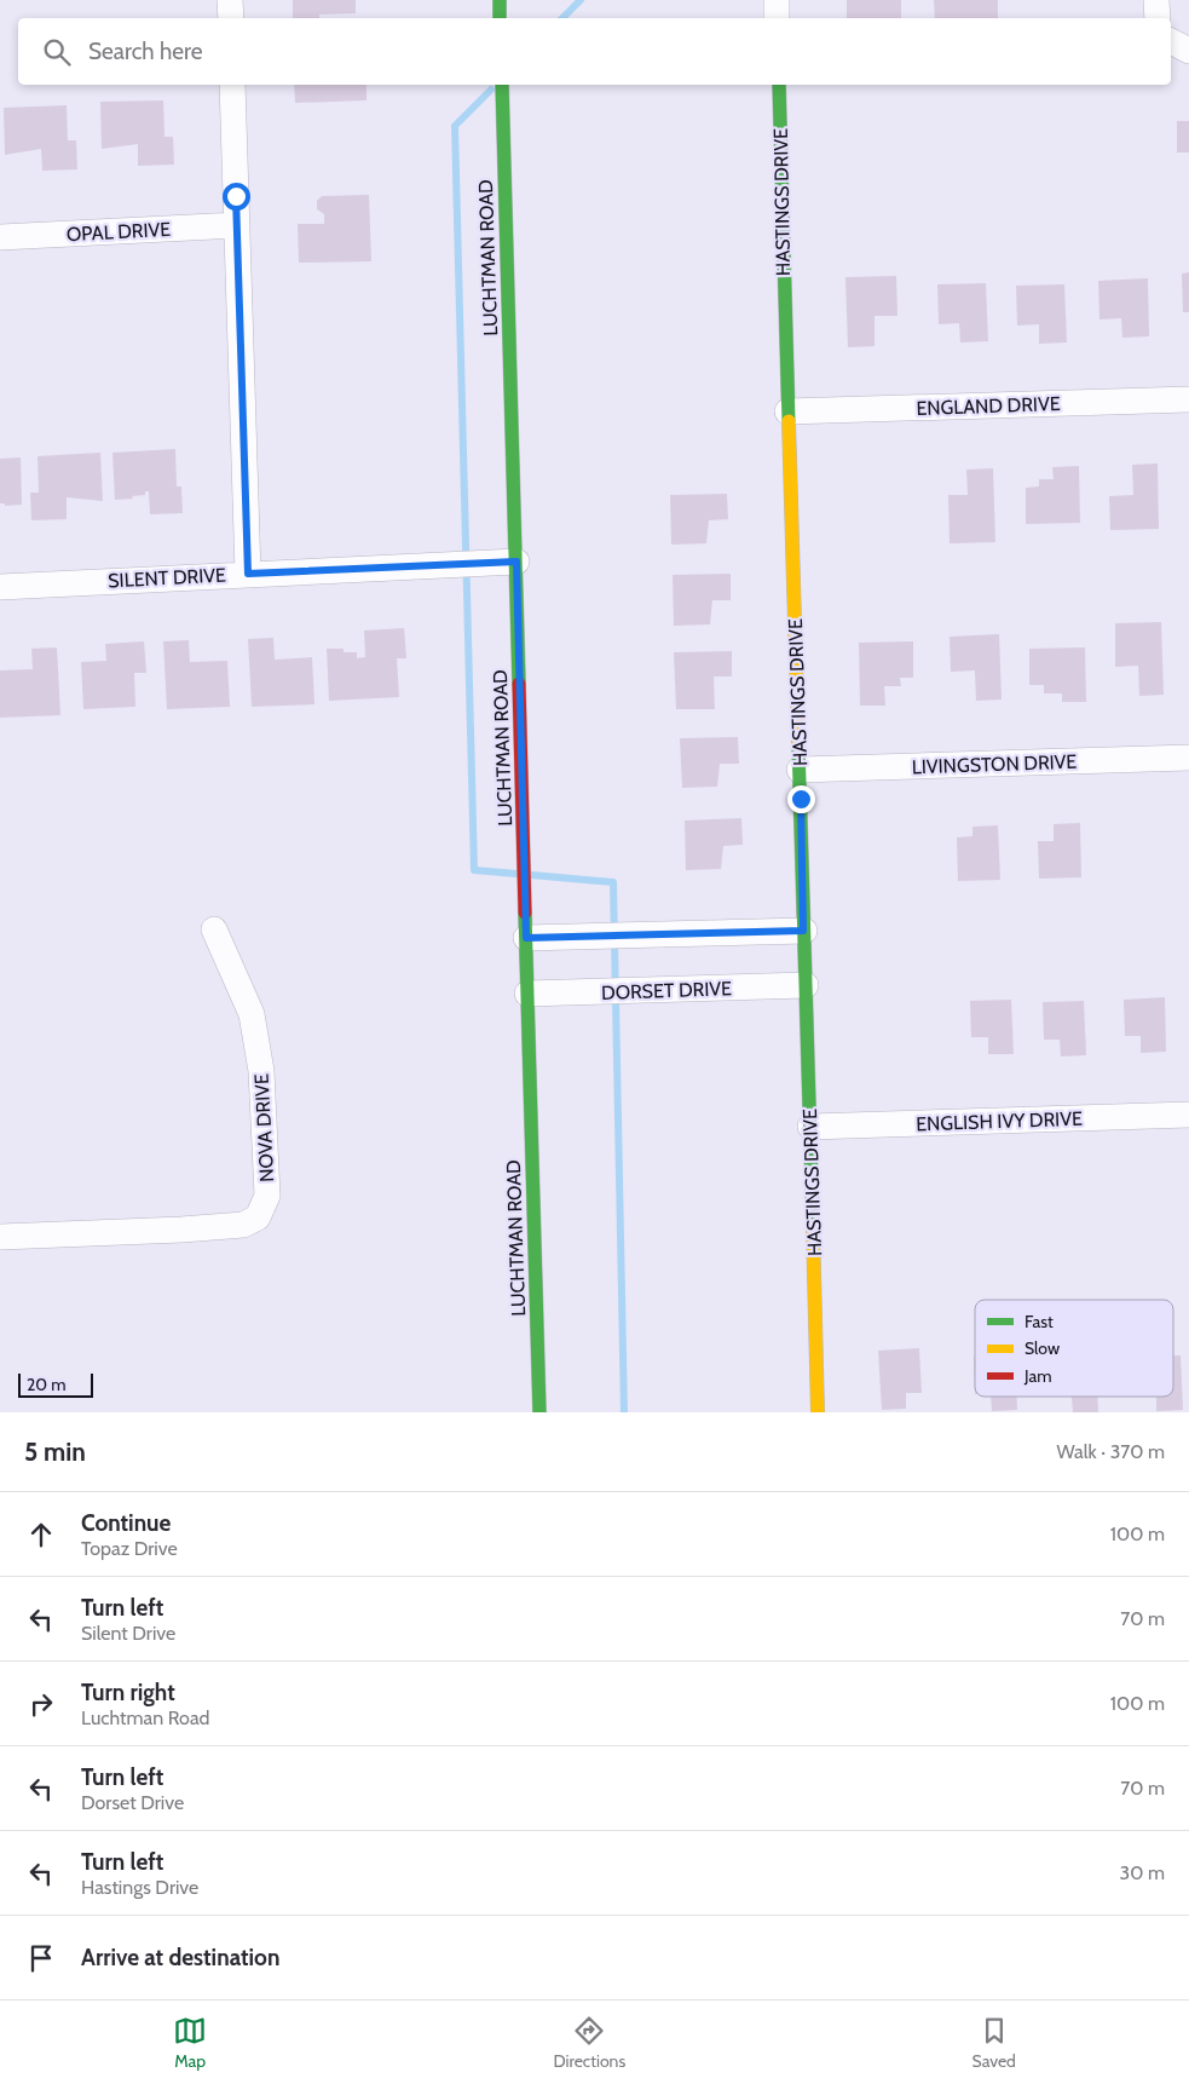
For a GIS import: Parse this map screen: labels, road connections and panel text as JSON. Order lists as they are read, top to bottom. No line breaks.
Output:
{"streets":{"street":["HASTINGS DRIVE","OPAL DRIVE","LUCHTMAN ROAD","ENGLAND DRIVE","SILENT DRIVE","LIVINGSTON DRIVE","DORSET DRIVE","ENGLISH IVY DRIVE","NOVA DRIVE"]},"crossings":[["HASTINGS DRIVE","ENGLAND DRIVE"],["HASTINGS DRIVE","LIVINGSTON DRIVE"],["HASTINGS DRIVE","DORSET DRIVE"],["HASTINGS DRIVE","ENGLISH IVY DRIVE"],["LUCHTMAN ROAD","SILENT DRIVE"],["LUCHTMAN ROAD","DORSET DRIVE"]],"legend":["Fast","Slow","Jam"],"scale_bar":"20 m","page":{"search":"Search here","scale":"20 m","heading":["5 min","Walk · 370 m"],"list":[["Continue","Topaz Drive","100 m"],["Turn left","Silent Drive","70 m"],["Turn right","Luchtman Road","100 m"],["Turn left","Dorset Drive","70 m"],["Turn left","Hastings Drive","30 m"],"Arrive at destination"],"nav":["Map","Directions","Saved"]}}
